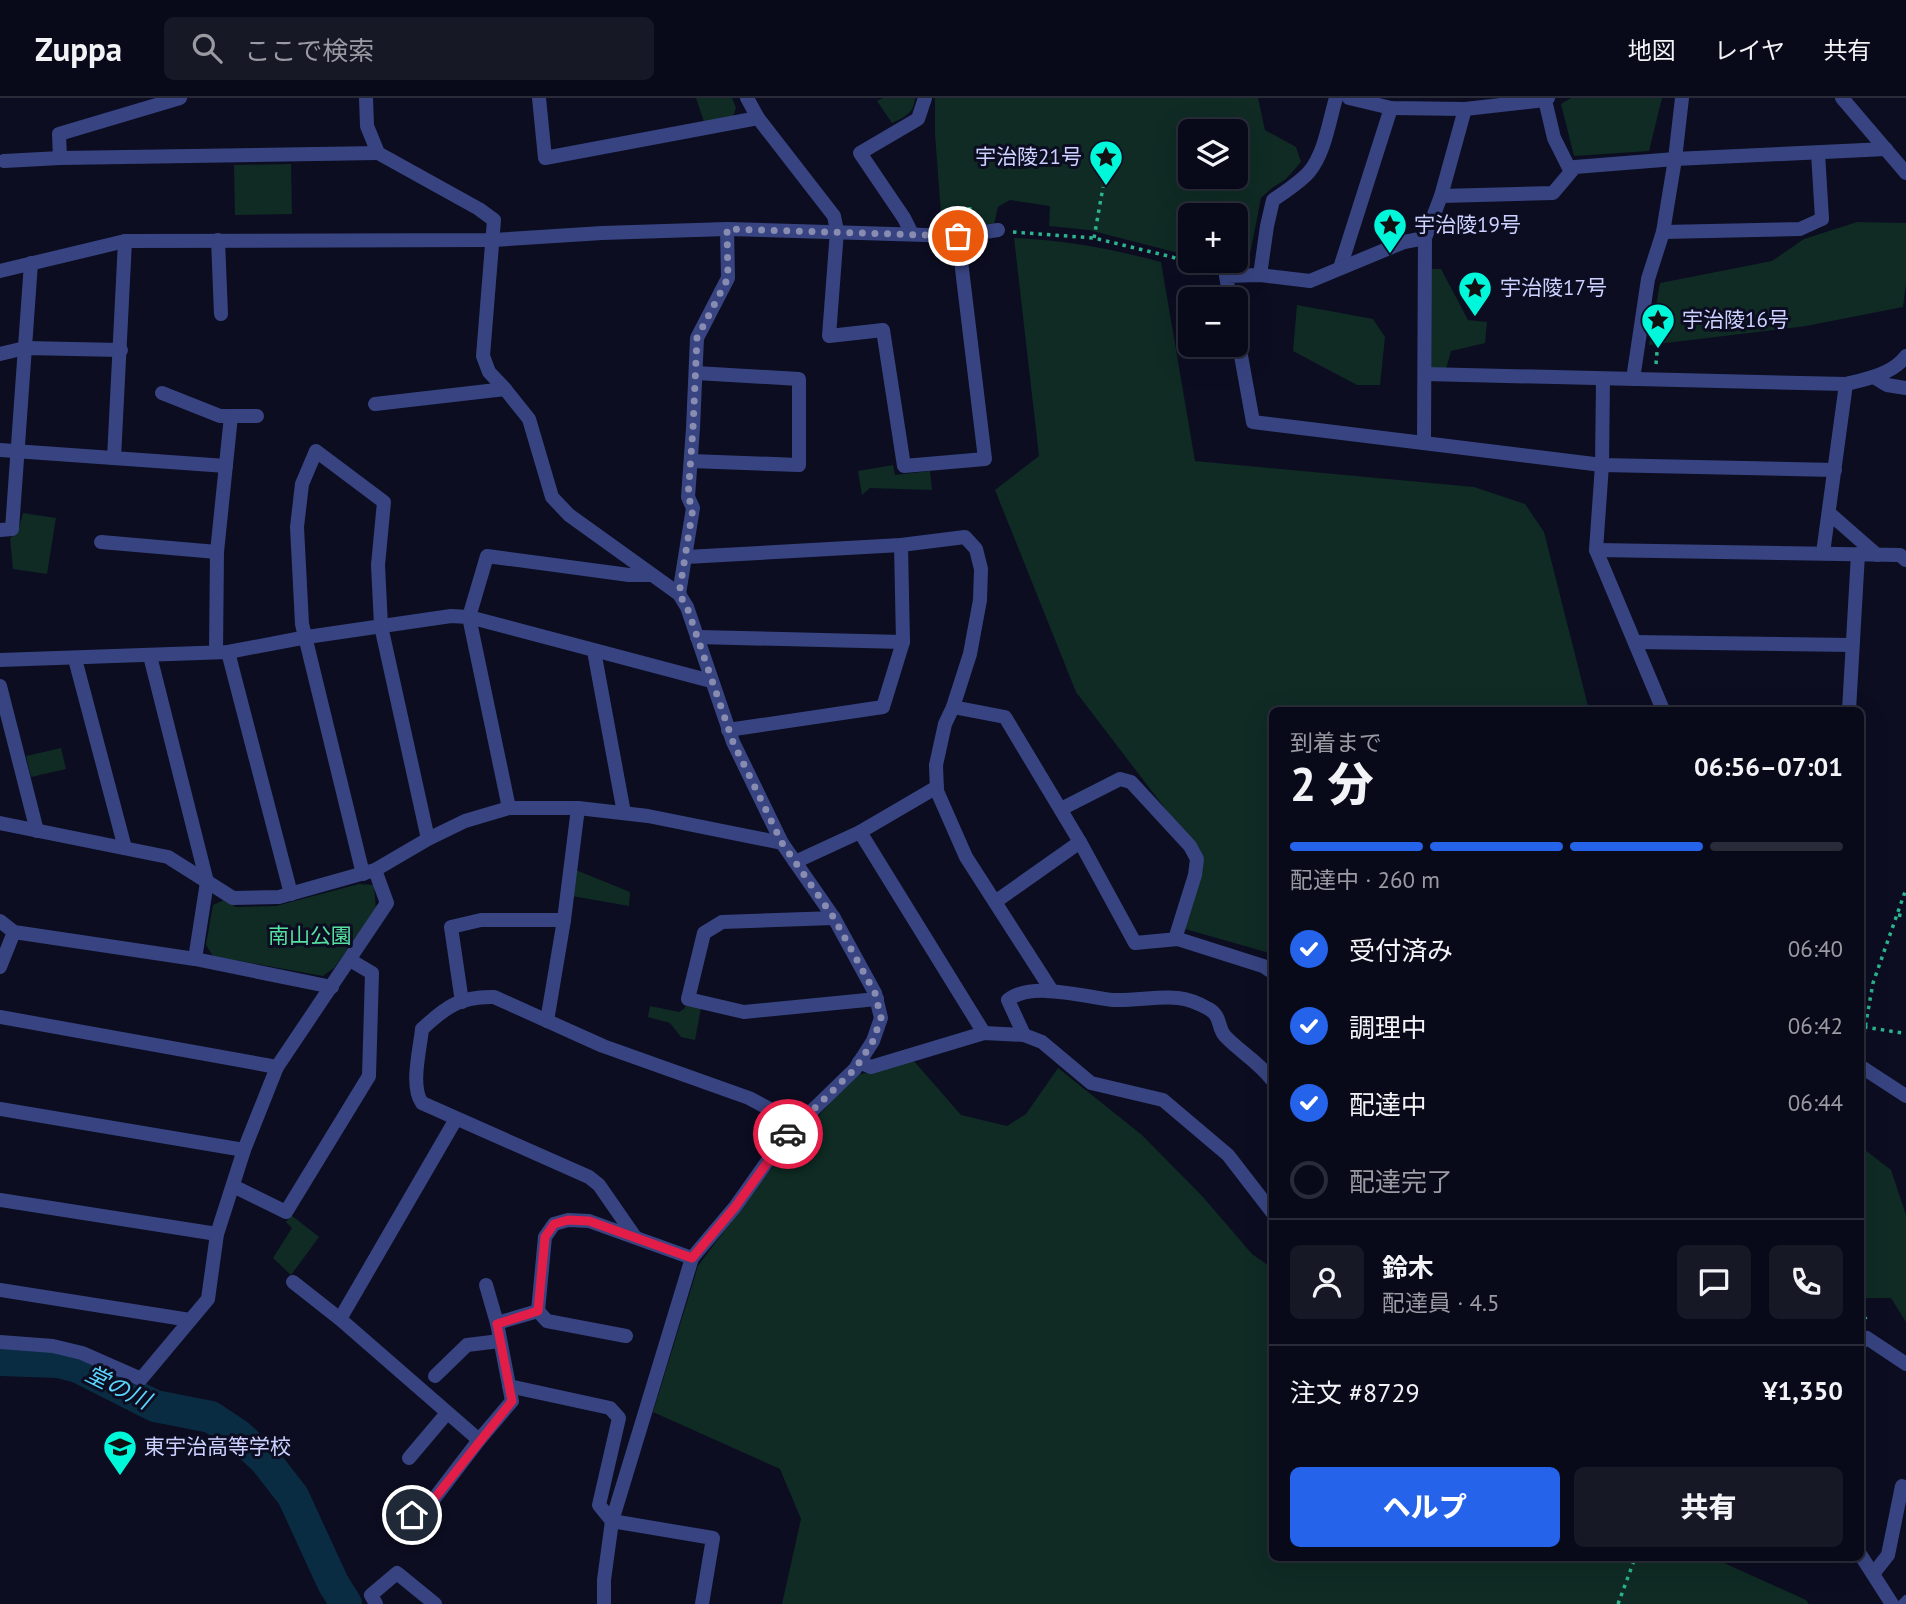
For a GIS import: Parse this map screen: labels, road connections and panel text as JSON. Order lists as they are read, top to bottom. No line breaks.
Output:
{"water":["堂の川"],"parks":["南山公園"],"places":{"place":["宇治陵21号","宇治陵19号","宇治陵17号","宇治陵16号"],"school or university":["東宇治高等学校"]},"page":{"header":"Zuppa","search":"ここで検索","nav":["地図","レイヤ","共有"],"map_buttons":["+","−"],"heading":["2 分","到着まで","06:56–07:01"],"panel":["鈴木","配達員 · 4.5","注文 #8729","¥1,350"],"bar":"配達中 · 260 m","list":[["受付済み","06:40"],["調理中","06:42"],["配達中","06:44"],"配達完了"],"buttons":["ヘルプ","共有"]}}
